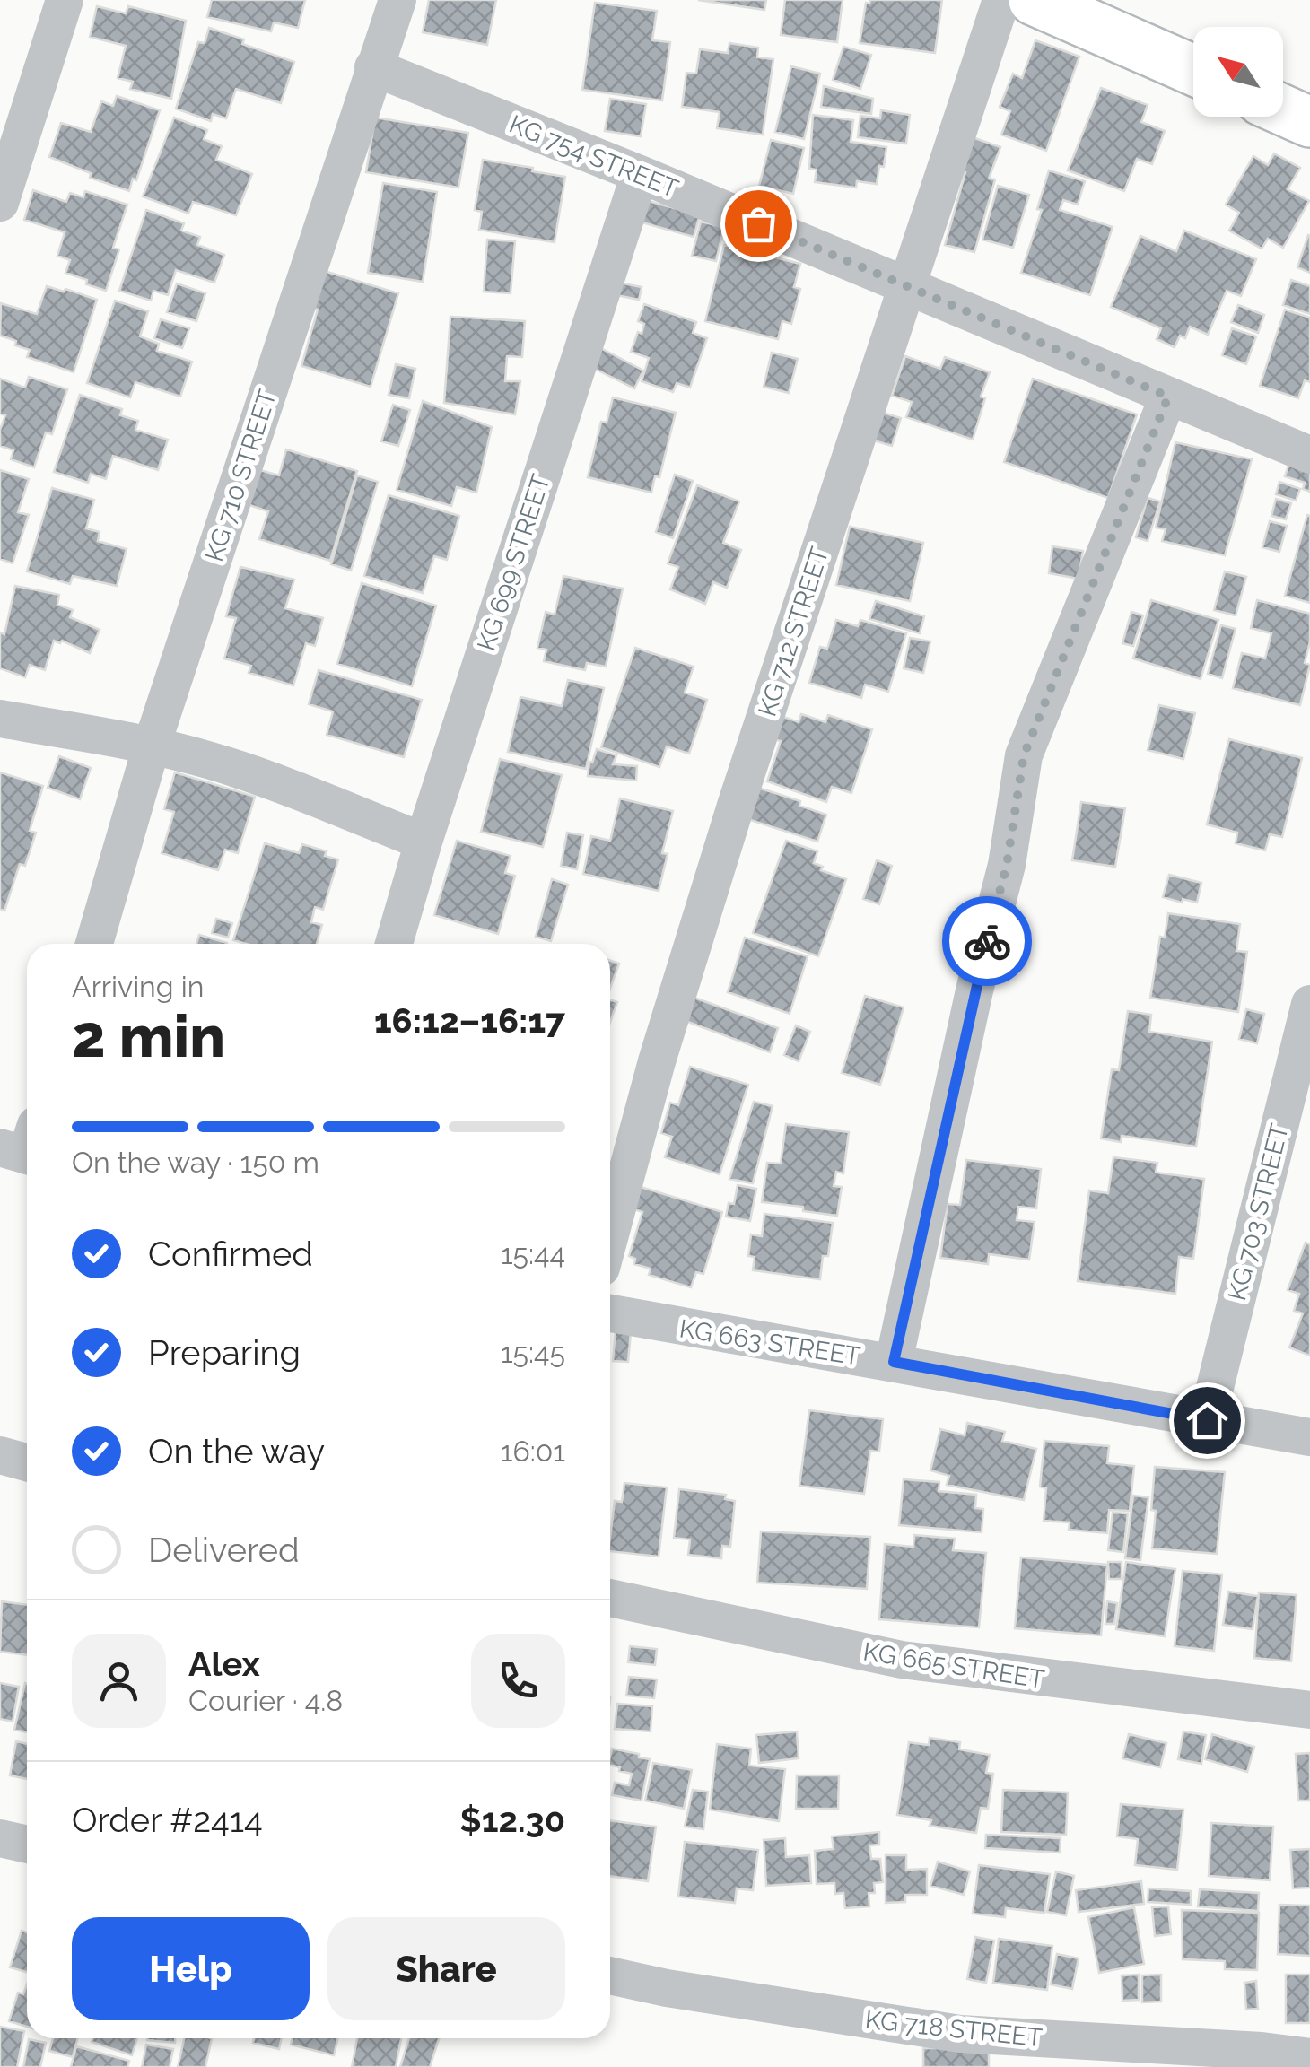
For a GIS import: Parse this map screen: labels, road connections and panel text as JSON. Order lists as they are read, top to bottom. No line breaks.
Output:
{"streets":{"street":["KG 754 STREET","KG 710 STREET","KG 699 STREET","KG 712 STREET","KG 703 STREET","KG 663 STREET","KG 665 STREET","KG 718 STREET"]},"crossings":[["KG 754 STREET","KG 710 STREET"],["KG 754 STREET","KG 699 STREET"],["KG 754 STREET","KG 712 STREET"],["KG 703 STREET","KG 663 STREET"]],"north":"top left","page":{"heading":["2 min","Arriving in","16:12–16:17"],"panel":["Alex","Courier · 4.8","Order #2414","$12.30"],"bar":"On the way · 150 m","list":[["Confirmed","15:44"],["Preparing","15:45"],["On the way","16:01"],"Delivered"],"buttons":["Help","Share"]}}
